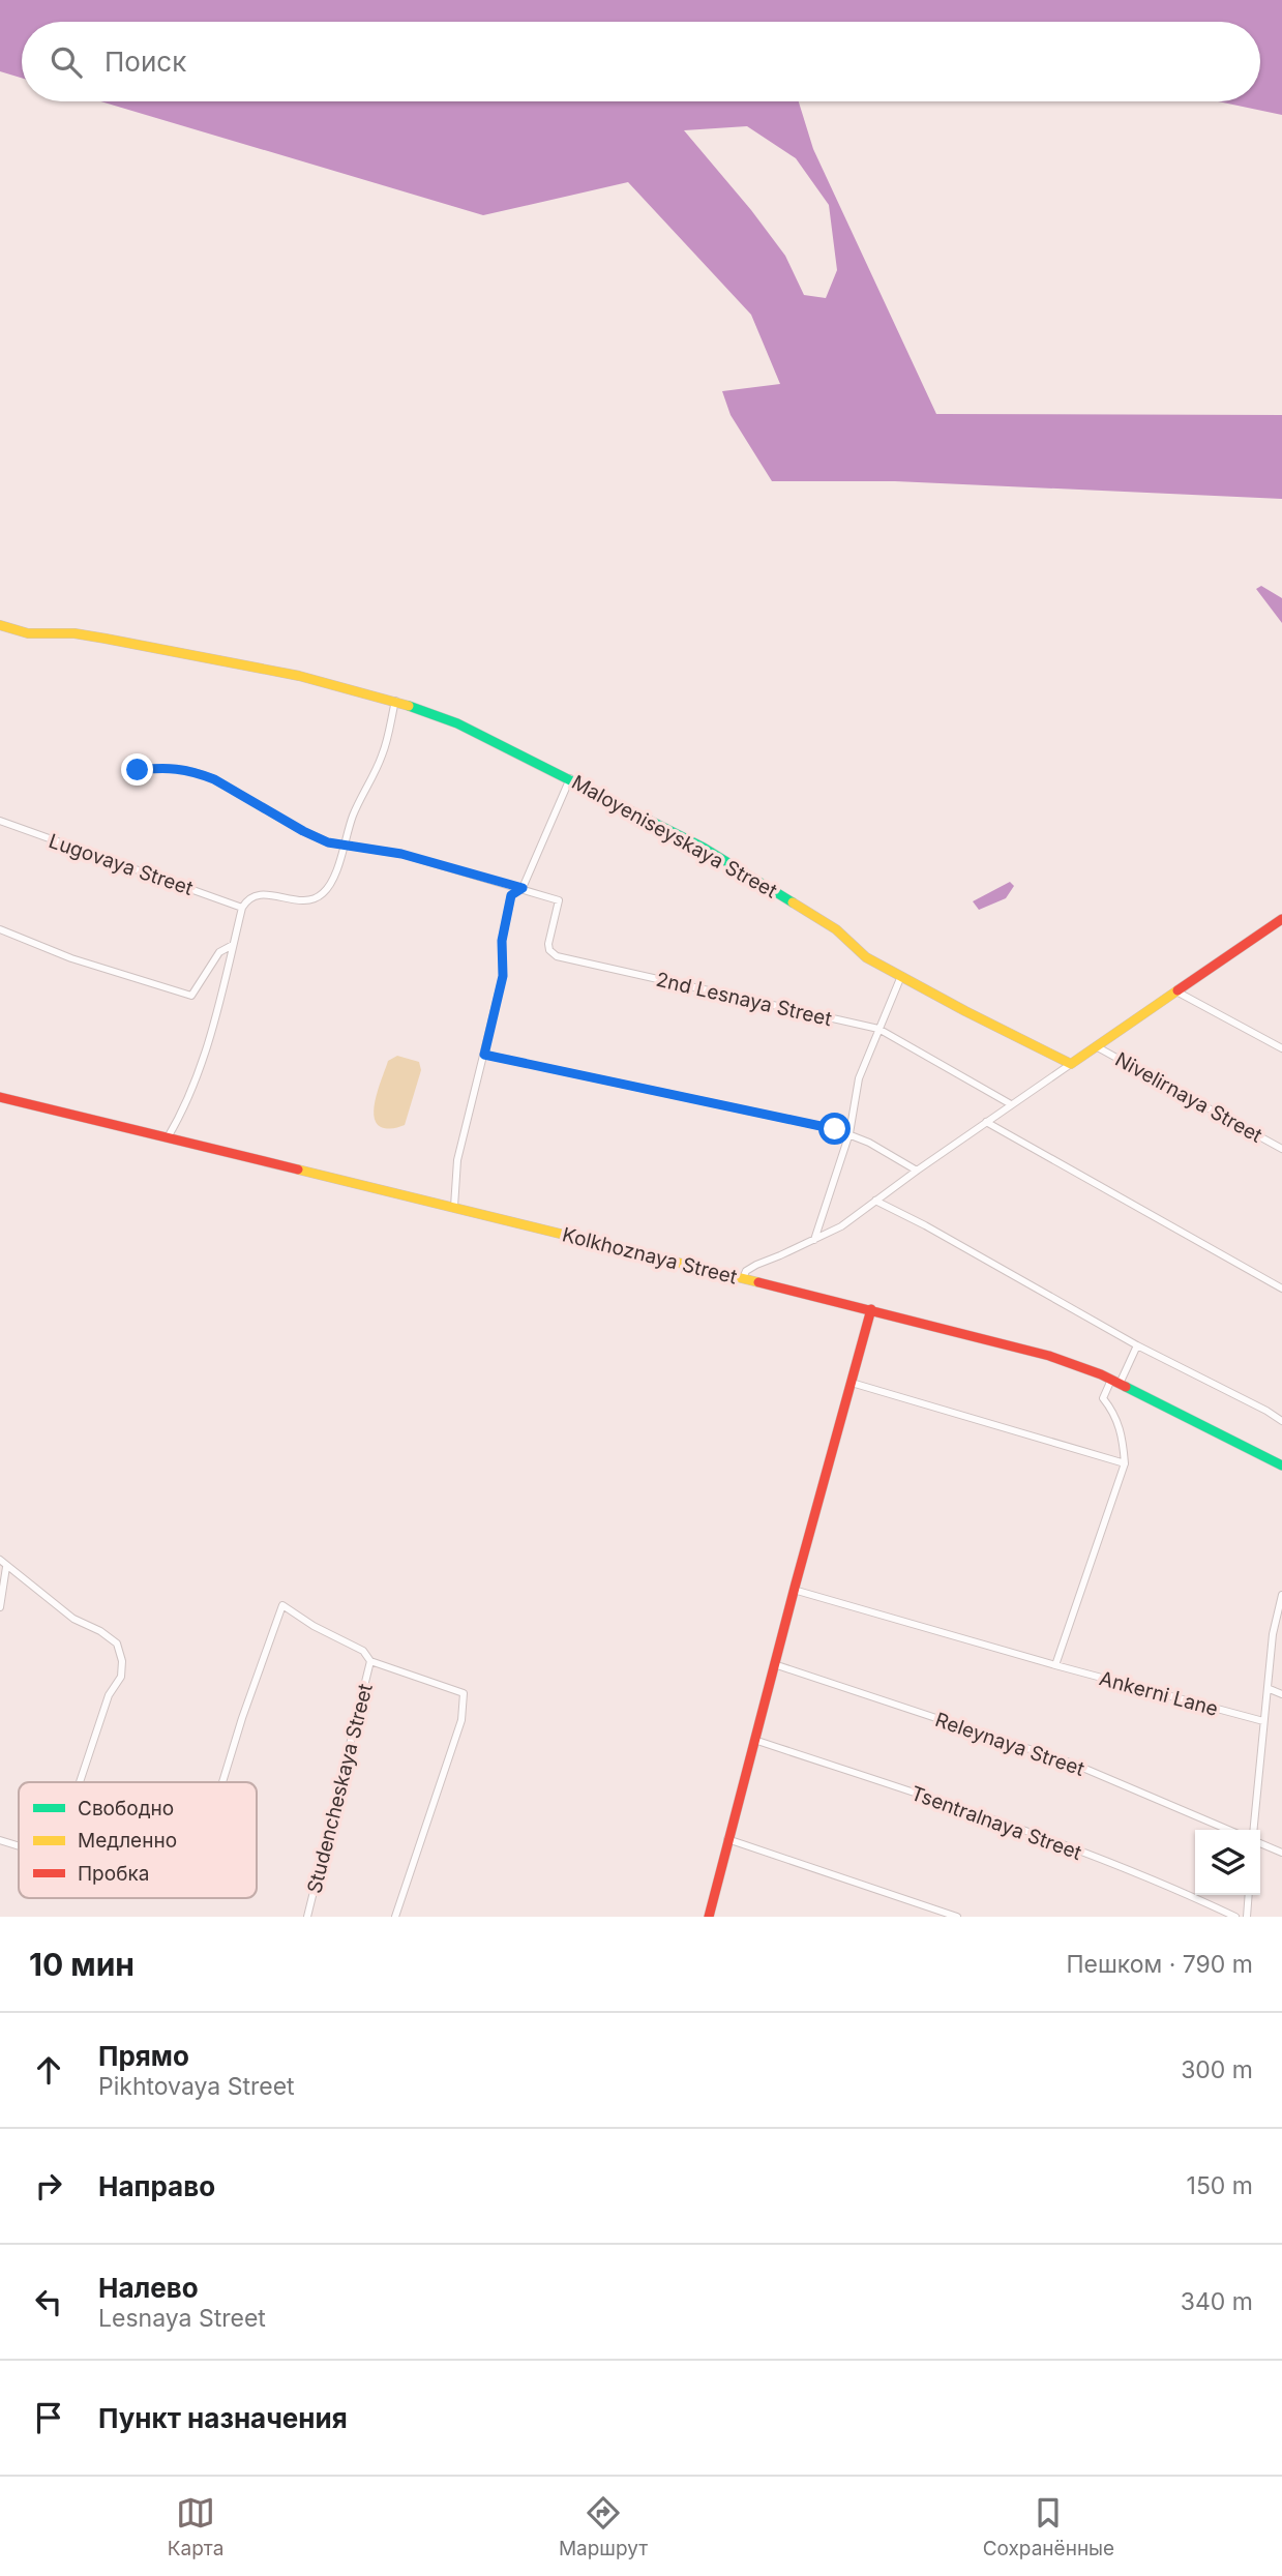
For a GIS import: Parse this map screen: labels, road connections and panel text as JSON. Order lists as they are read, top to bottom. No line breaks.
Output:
{"streets":{"street":["Maloyeniseyskaya Street","Lugovaya Street","2nd Lesnaya Street","Nivelirnaya Street","Kolkhoznaya Street","Ankerni Lane","Releynaya Street","Studencheskaya Street","Tsentralnaya Street"]},"legend":["Свободно","Медленно","Пробка"],"page":{"search":"Поиск","heading":["10 мин","Пешком · 790 m"],"list":[["Прямо","Pikhtovaya Street","300 m"],["Направо","150 m"],["Налево","Lesnaya Street","340 m"],"Пункт назначения"],"nav":["Карта","Маршрут","Сохранённые"]}}
